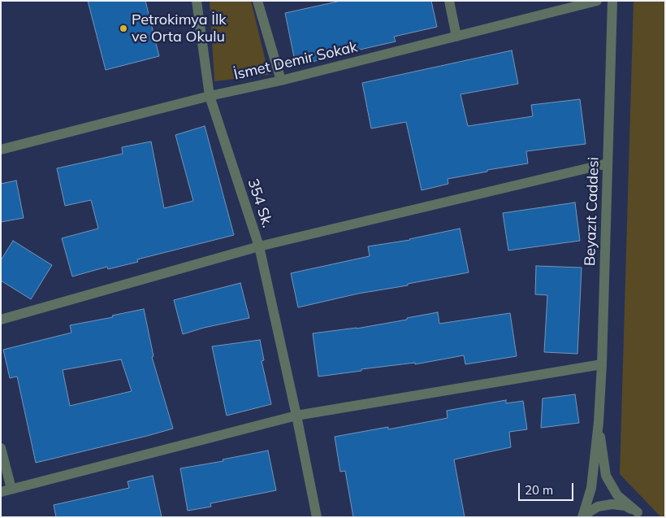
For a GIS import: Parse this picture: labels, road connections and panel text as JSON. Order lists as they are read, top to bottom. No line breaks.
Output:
{"streets":{"street":["İsmet Demir Sokak","354 Sk.","Beyazıt Caddesi"]},"crossings":[["İsmet Demir Sokak","354 Sk."]],"places":["Petrokimya İlk ve Orta Okulu"],"scale_bar":"20 m"}
